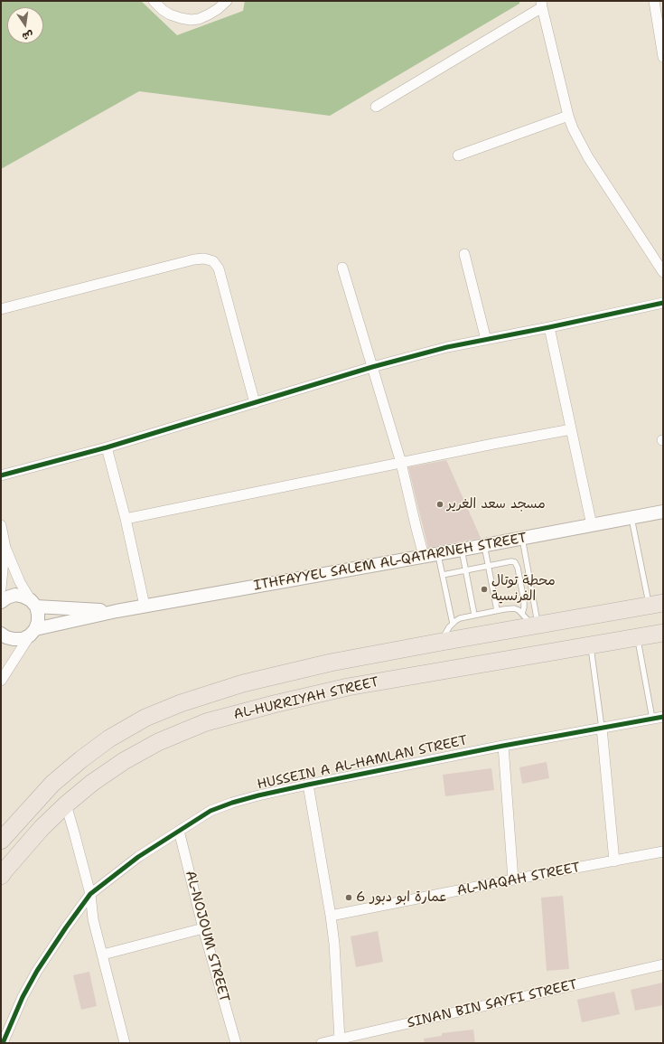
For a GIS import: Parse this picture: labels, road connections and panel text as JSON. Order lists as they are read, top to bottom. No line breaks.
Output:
{"streets":{"highway":["AL-HURRIYAH STREET"],"street":["ITHFAYYEL SALEM AL-QATARNEH STREET","HUSSEIN A AL-HAMLAN STREET","AL-NAQAH STREET","AL-NOJOUM STREET","SINAN BIN SAYFI STREET"]},"crossings":[["HUSSEIN A AL-HAMLAN STREET","AL-NOJOUM STREET"]],"places":["مسجد سعد الغرير","محطة توتال الفرنسية","عمارة ابو دبور 6"],"north":"bottom"}
